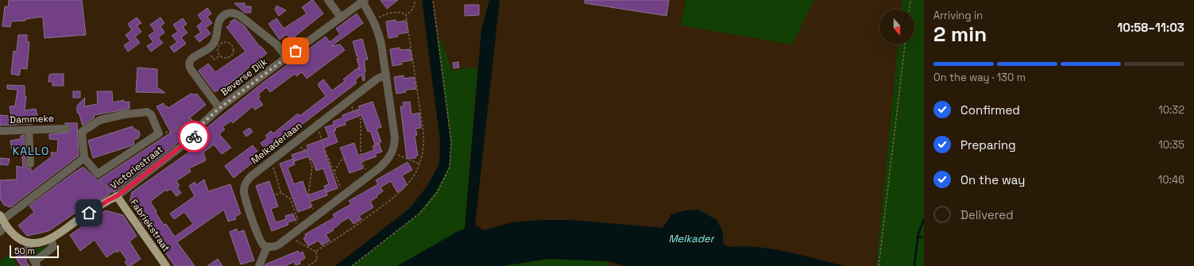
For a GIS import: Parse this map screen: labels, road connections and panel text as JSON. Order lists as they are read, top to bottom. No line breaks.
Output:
{"streets":{"main road":["Victoriestraat","Fabriekstraat"],"street":["Beverse Dijk","Dammeke","Melkaderlaan"]},"crossings":[["Beverse Dijk","Victoriestraat"],["Victoriestraat","Fabriekstraat"]],"districts":["KALLO"],"water":["Melkader"],"scale_bar":"50 m","north":"bottom","page":{"heading":["2 min","Arriving in","10:58–11:03"],"bar":"On the way · 130 m","list":[["Confirmed","10:32"],["Preparing","10:35"],["On the way","10:46"],"Delivered"],"scale":"50 m"}}
